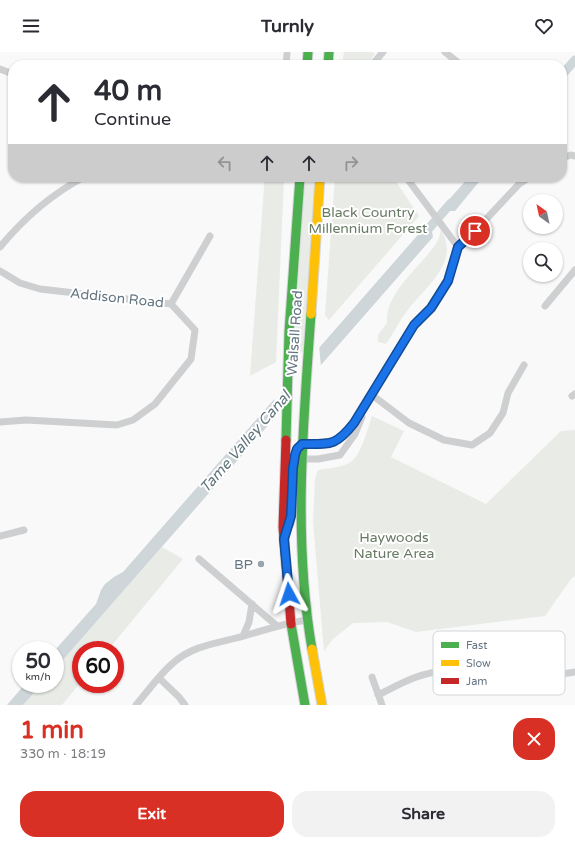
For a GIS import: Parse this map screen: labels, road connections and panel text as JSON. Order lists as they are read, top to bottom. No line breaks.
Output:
{"streets":{"main road":["Walsall Road"],"street":["Addison Road"]},"water":["Tame Valley Canal"],"parks":["Black Country Millennium Forest","Haywoods Nature Area"],"places":["BP"],"legend":["Fast","Slow","Jam"],"north":"top left","page":{"header":"Turnly","turn":["40 m","Continue"],"speed":"50 km/h","limit":"60","heading":["1 min","330 m · 18:19"],"buttons":["Exit","Share"]}}
